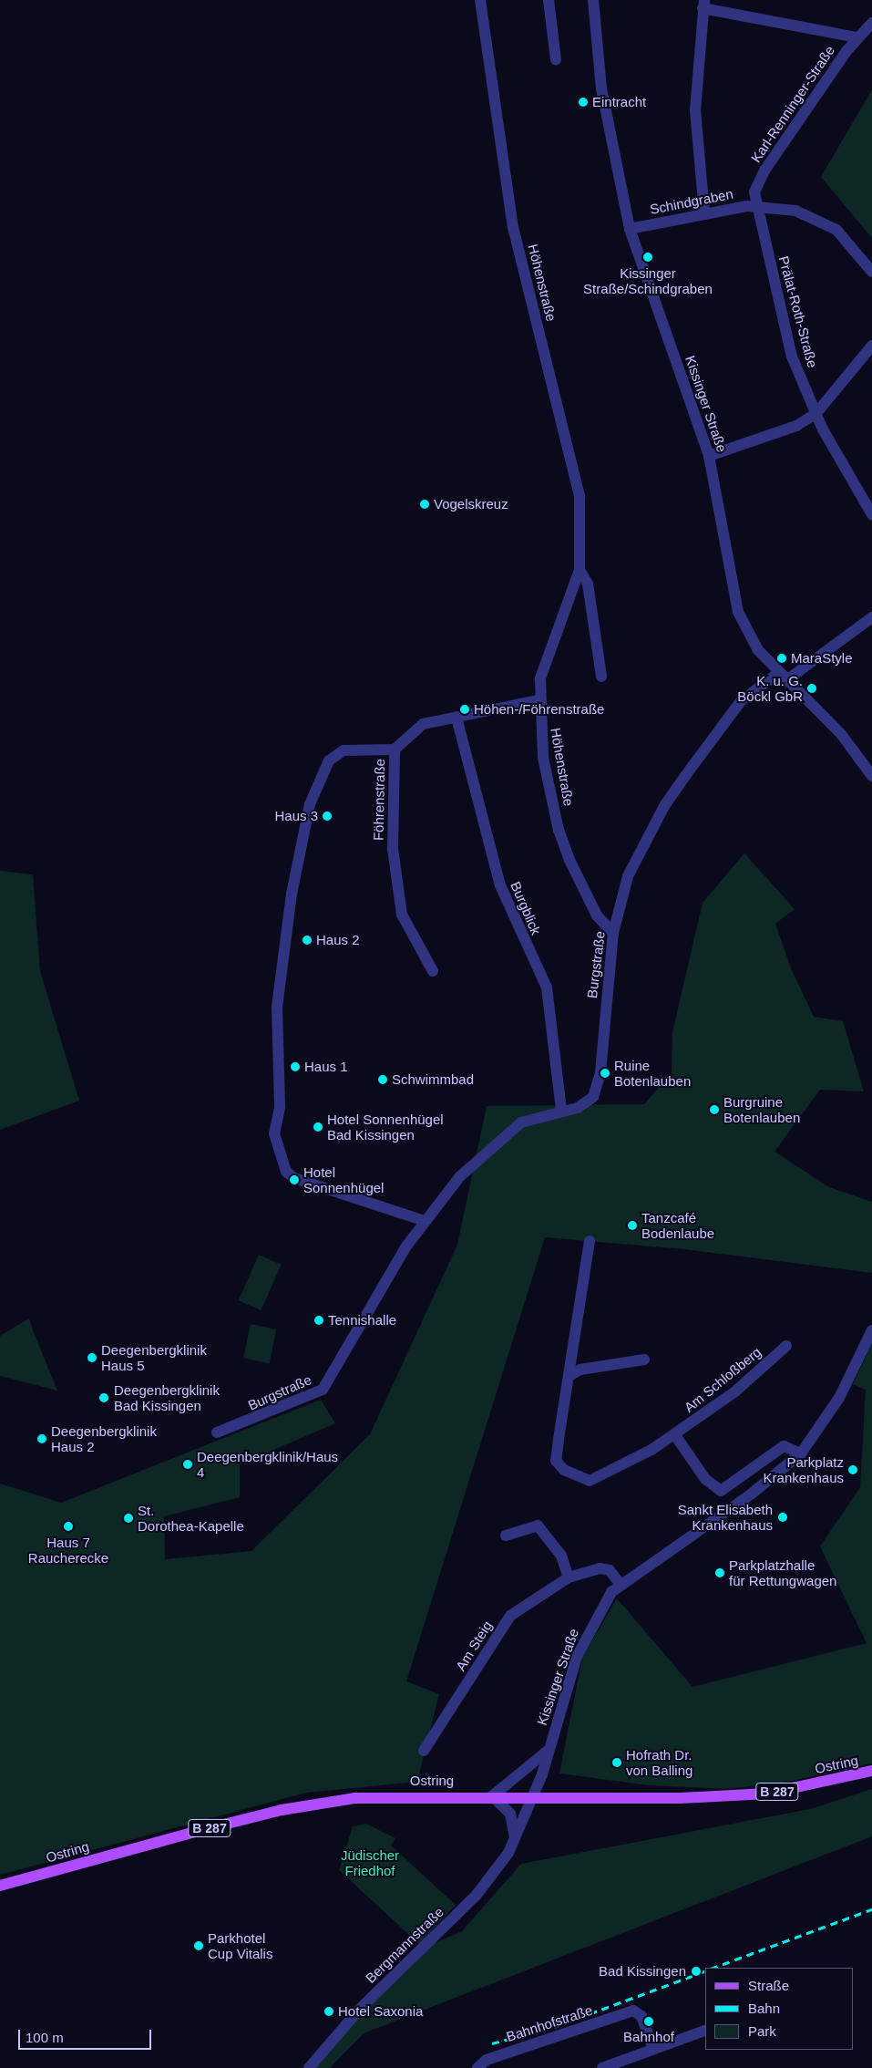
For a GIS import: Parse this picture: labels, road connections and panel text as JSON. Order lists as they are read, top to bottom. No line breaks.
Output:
{"streets":{"main road":["Ostring","B 287"],"street":["Karl-Renninger-Straße","Schindgraben","Höhenstraße","Prälat-Roth-Straße","Kissinger Straße","Föhrenstraße","Burgblick","Burgstraße","Am Schloßberg","Am Steig","Bergmannstraße","Bahnhofstraße"]},"crossings":[["Karl-Renninger-Straße","Schindgraben"],["Karl-Renninger-Straße","Prälat-Roth-Straße"],["Schindgraben","Prälat-Roth-Straße"],["Schindgraben","Kissinger Straße"],["Höhenstraße","Föhrenstraße"],["Höhenstraße","Burgstraße"],["Kissinger Straße","Burgstraße"],["Kissinger Straße","Am Steig"],["Kissinger Straße","Ostring"],["Kissinger Straße","Bergmannstraße"],["Föhrenstraße","Burgblick"],["Burgblick","Burgstraße"],["Ostring","Bergmannstraße"]],"parks":["Jüdischer Friedhof"],"places":["Eintracht","Kissinger Straße/Schindgraben","Vogelskreuz","MaraStyle","K. u. G. Böckl GbR","Höhen-/Föhrenstraße","Haus 3","Haus 2","Haus 1","Ruine Botenlauben","Schwimmbad","Burgruine Botenlauben","Hotel Sonnenhügel Bad Kissingen","Hotel Sonnenhügel","Tanzcafé Bodenlaube","Tennishalle","Deegenbergklinik Haus 5","Deegenbergklinik Bad Kissingen","Deegenbergklinik Haus 2","Deegenbergklinik/Haus 4","Parkplatz Krankenhaus","Sankt Elisabeth Krankenhaus","St. Dorothea-Kapelle","Haus 7 Raucherecke","Parkplatzhalle für Rettungwagen","Hofrath Dr. von Balling","Parkhotel Cup Vitalis","Bad Kissingen","Hotel Saxonia","Bahnhof"],"legend":["Straße","Bahn","Park"],"scale_bar":"100 m"}
